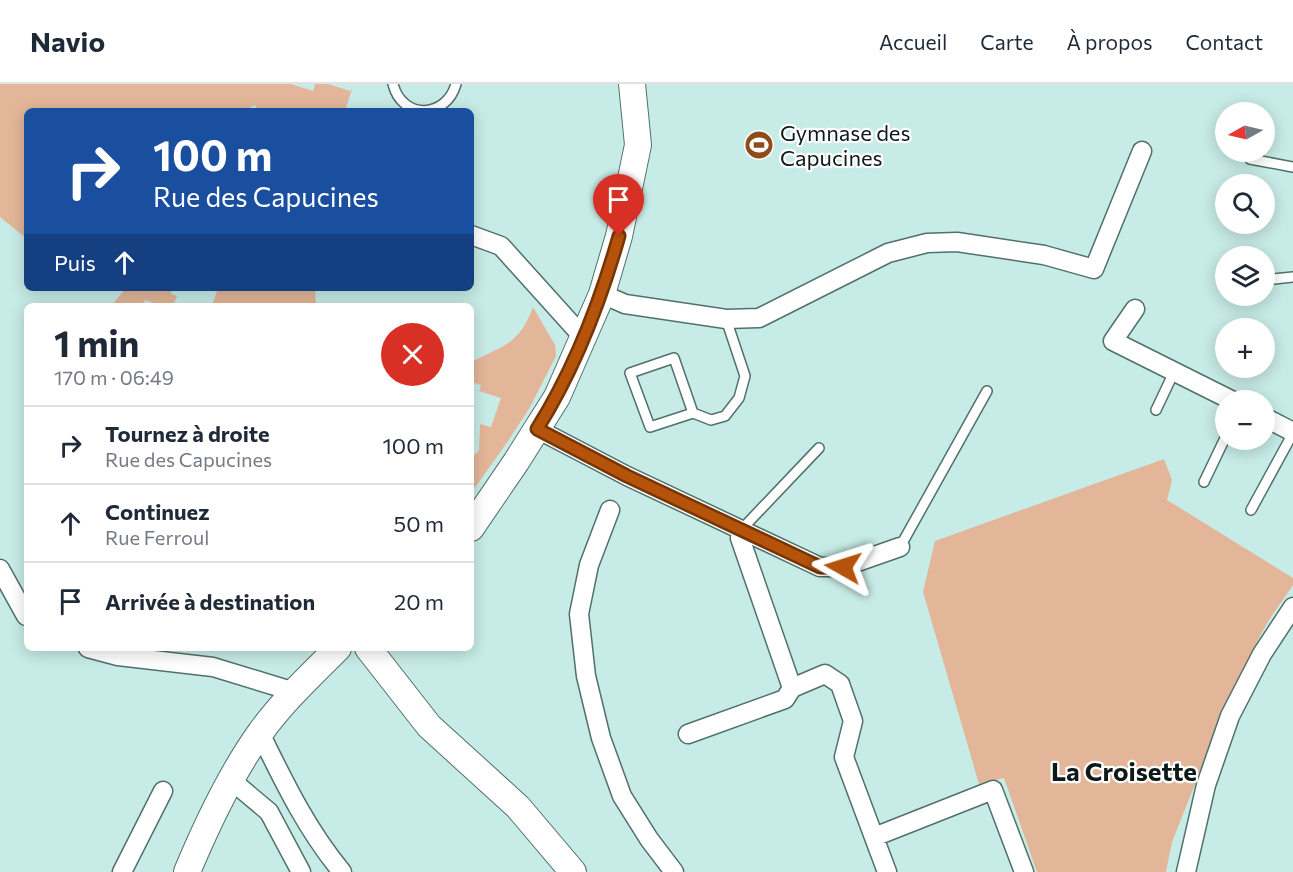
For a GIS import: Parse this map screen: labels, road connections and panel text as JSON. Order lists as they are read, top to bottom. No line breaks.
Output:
{"districts":["La Croisette"],"places":{"sports":["Gymnase des Capucines"]},"north":"left","page":{"header":"Navio","nav":["Accueil","Carte","À propos","Contact"],"map_buttons":["+","−"],"turn":["100 m","Rue des Capucines"],"then":"Puis","heading":["1 min","170 m · 06:49"],"list":[{"name":"Tournez à droite","note":"Rue des Capucines","value":"100 m"},{"name":"Continuez","note":"Rue Ferroul","value":"50 m"},{"name":"Arrivée à destination","value":"20 m"}]}}
